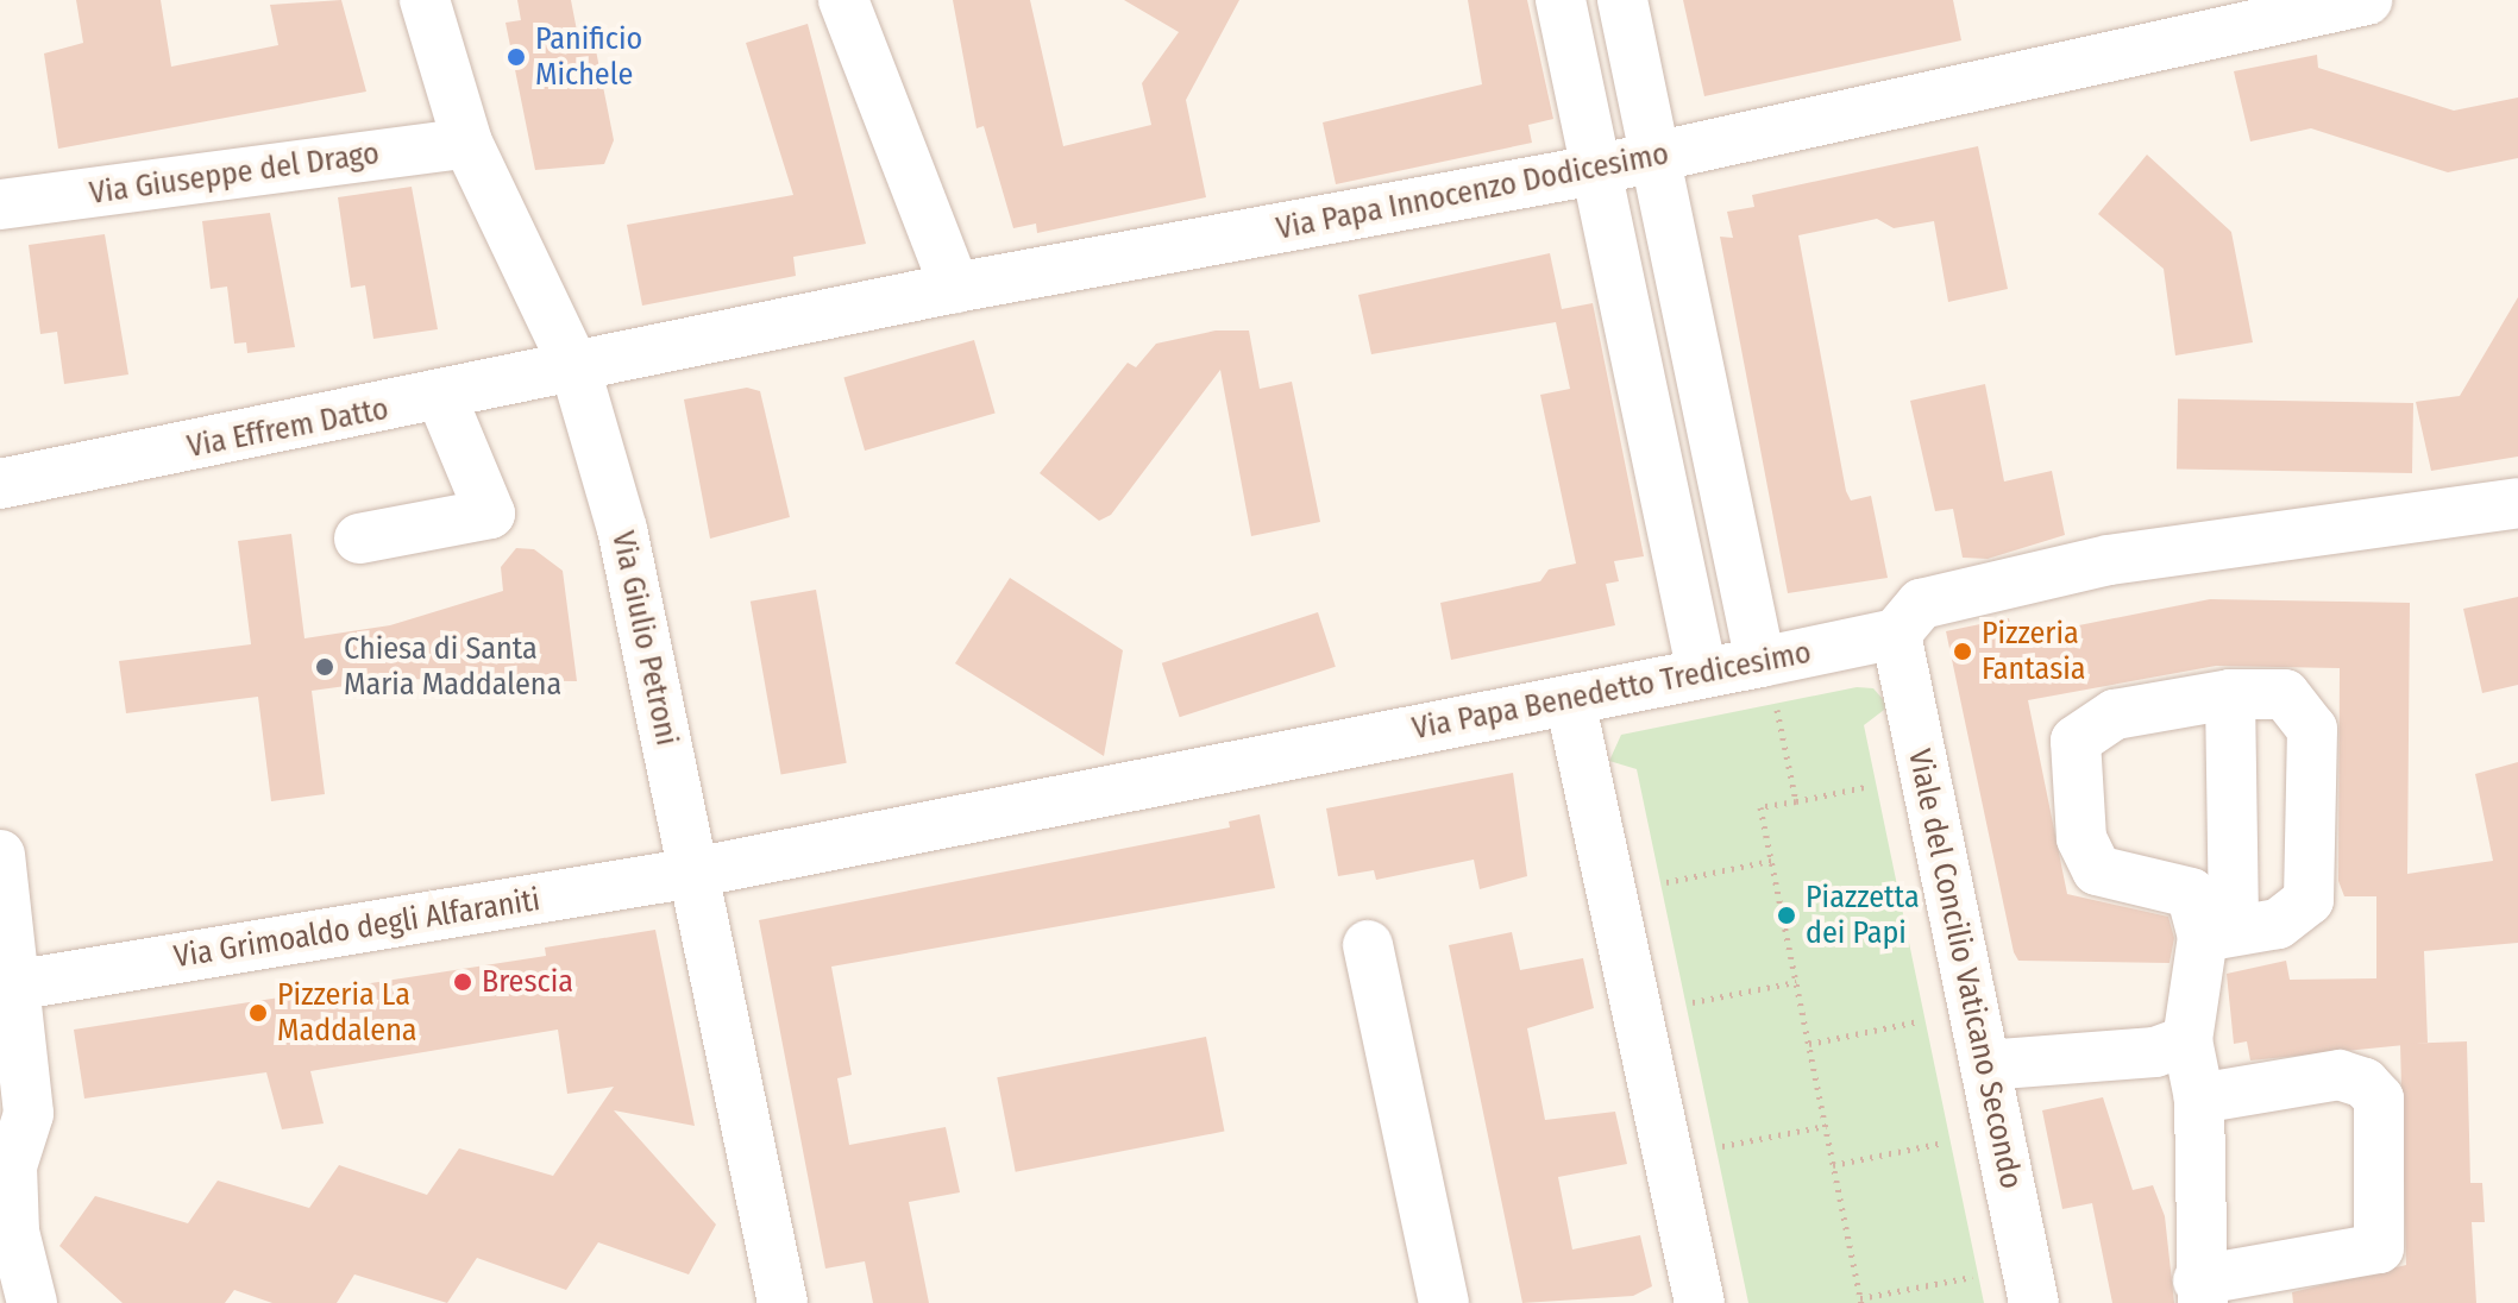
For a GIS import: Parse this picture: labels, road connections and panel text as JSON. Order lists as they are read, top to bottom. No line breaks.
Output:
{"streets":{"street":["Via Giuseppe del Drago","Via Papa Innocenzo Dodicesimo","Via Effrem Datto","Via Giulio Petroni","Via Papa Benedetto Tredicesimo","Via Grimoaldo degli Alfaraniti","Viale del Concilio Vaticano Secondo"]},"crossings":[["Via Giuseppe del Drago","Via Giulio Petroni"],["Via Papa Innocenzo Dodicesimo","Via Effrem Datto"],["Via Papa Innocenzo Dodicesimo","Via Giulio Petroni"],["Via Effrem Datto","Via Giulio Petroni"],["Via Giulio Petroni","Via Papa Benedetto Tredicesimo"],["Via Giulio Petroni","Via Grimoaldo degli Alfaraniti"],["Via Papa Benedetto Tredicesimo","Via Grimoaldo degli Alfaraniti"],["Via Papa Benedetto Tredicesimo","Viale del Concilio Vaticano Secondo"]],"places":["Panificio Michele","Pizzeria Fantasia","Chiesa di Santa Maria Maddalena","Piazzetta dei Papi","Brescia","Pizzeria La Maddalena"]}
